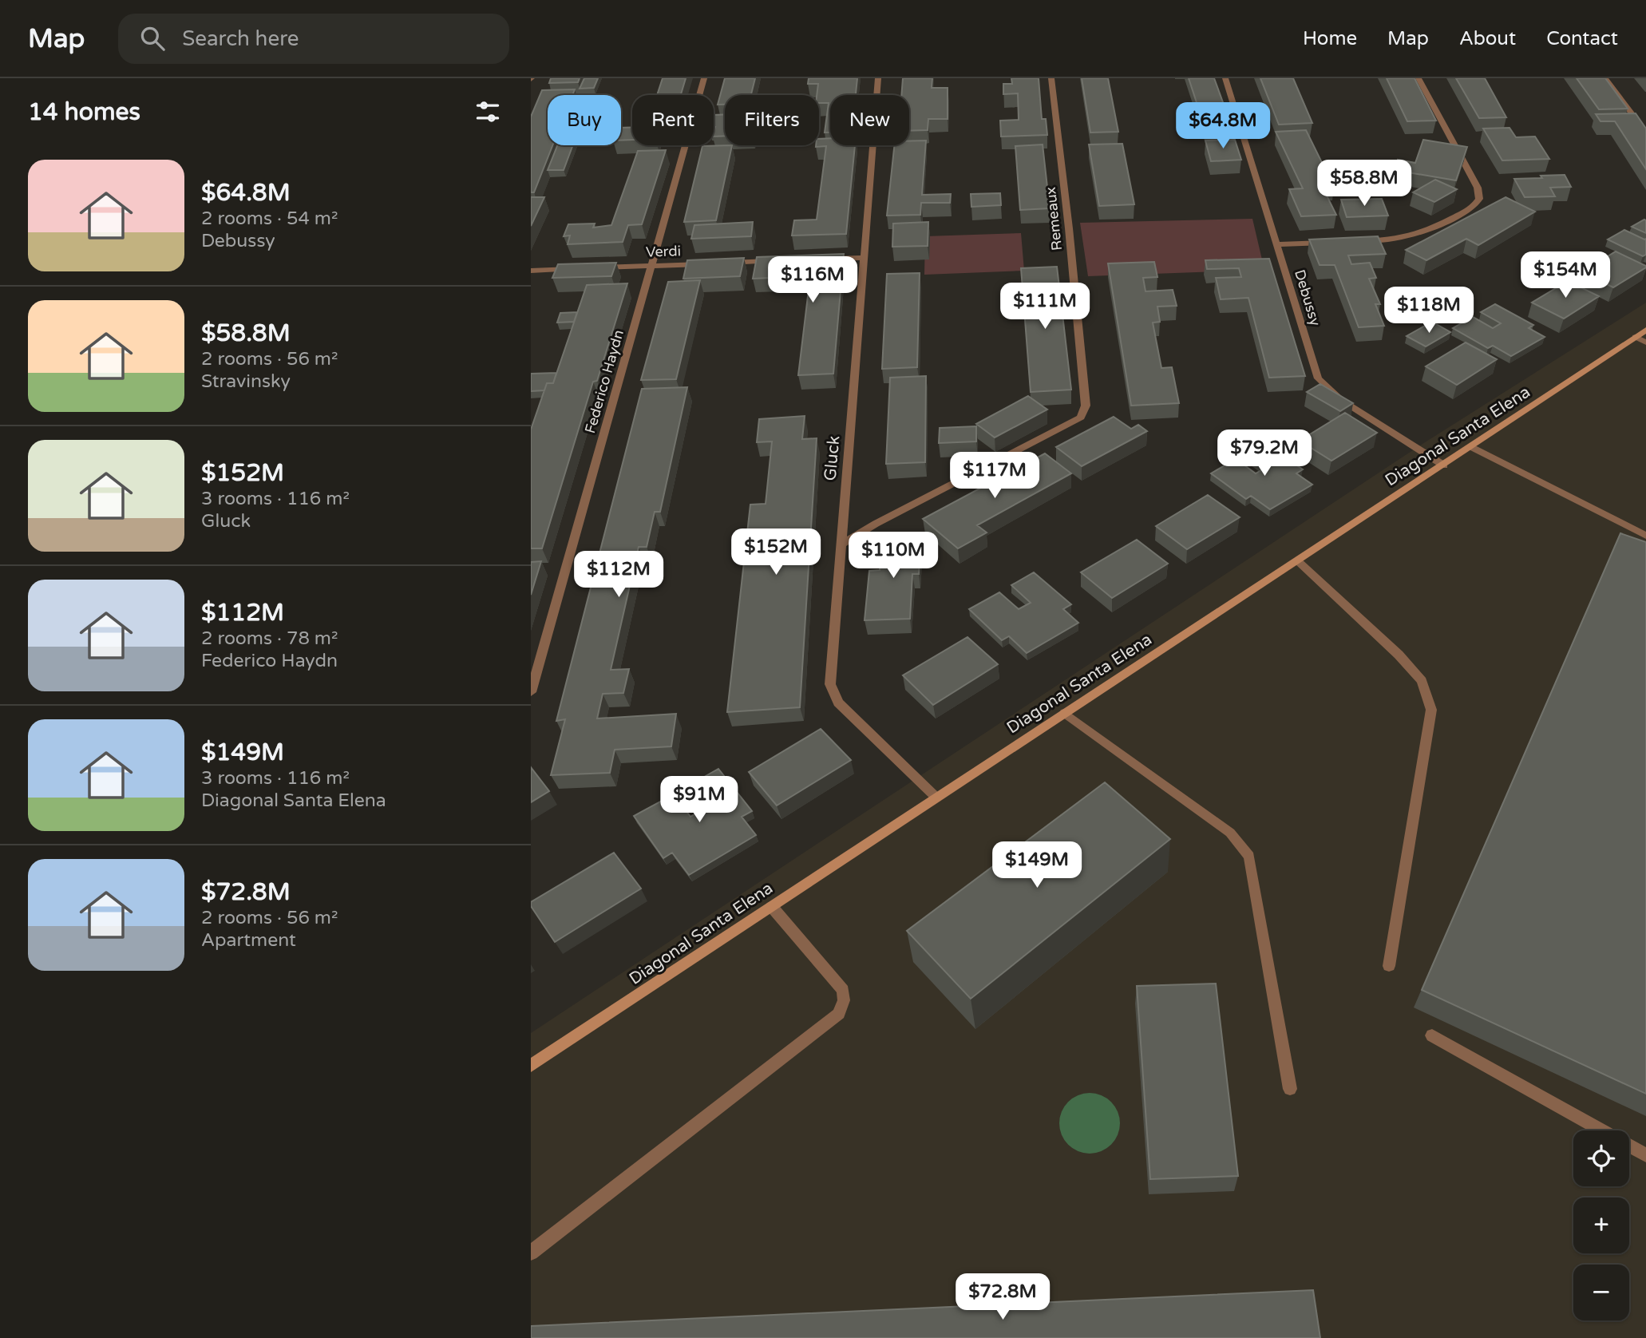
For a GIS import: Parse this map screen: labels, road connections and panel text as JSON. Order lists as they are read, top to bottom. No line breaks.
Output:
{"streets":{"main road":["Diagonal Santa Elena"],"street":["Remeaux","Verdi","Debussy","Federico Haydn","Gluck"]},"crossings":[["Remeaux","Gluck"],["Verdi","Federico Haydn"],["Debussy","Diagonal Santa Elena"],["Diagonal Santa Elena","Gluck"]],"page":{"header":"Map","search":"Search here","nav":["Home","Map","About","Contact"],"heading":"14 homes","chip":["Buy","Rent","Filters","New"],"price":["$64.8M","$58.8M","$154M","$116M","$111M","$118M","$79.2M","$117M","$152M","$110M","$112M","$91M","$149M","$72.8M"],"list":[{"name":"$64.8M","note":"2 rooms · 54 m² · Debussy"},{"name":"$58.8M","note":"2 rooms · 56 m² · Stravinsky"},{"name":"$152M","note":"3 rooms · 116 m² · Gluck"},{"name":"$112M","note":"2 rooms · 78 m² · Federico Haydn"},{"name":"$149M","note":"3 rooms · 116 m² · Diagonal Santa Elena"},{"name":"$72.8M","note":"2 rooms · 56 m² · Apartment"}],"map_buttons":["+","−"]}}
